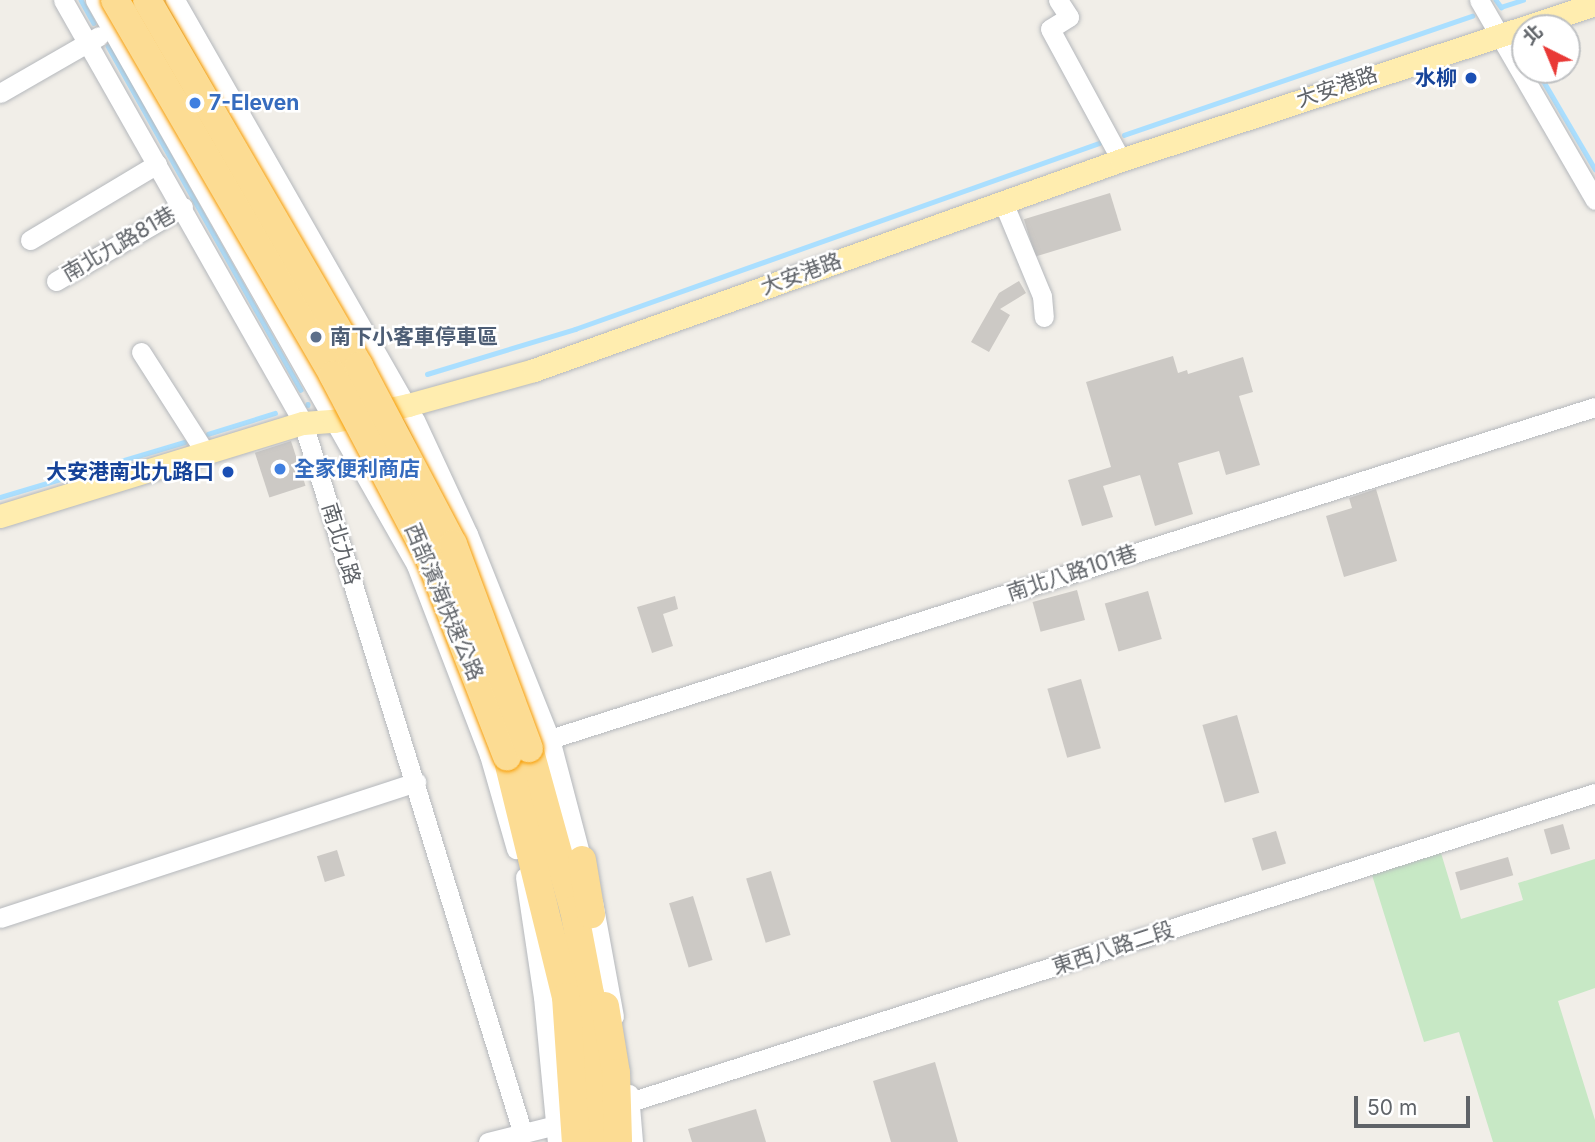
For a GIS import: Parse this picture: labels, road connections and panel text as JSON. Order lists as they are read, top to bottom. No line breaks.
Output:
{"streets":{"highway":["西部濱海快速公路"],"main road":["大安港路"],"street":["南北九路81巷","南北九路","南北八路101巷","東西八路二段"]},"crossings":[["大安港路","南北九路"],["南北九路81巷","南北九路"],["南北八路101巷","西部濱海快速公路"]],"places":["水柳","7-Eleven","南下小客車停車區","全家便利商店","大安港南北九路口"],"scale_bar":"50 m","north":"top left"}
